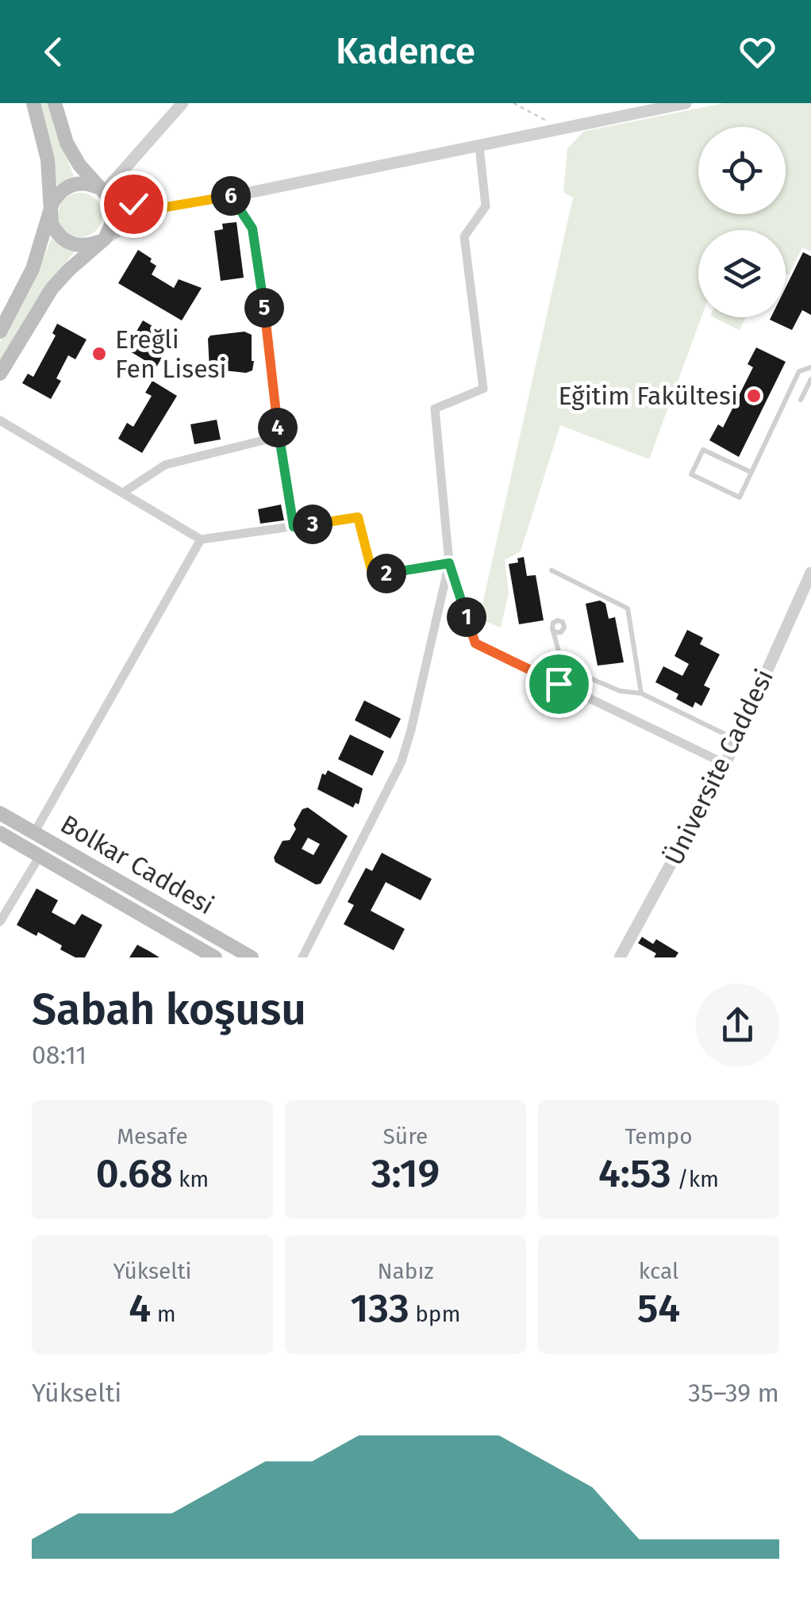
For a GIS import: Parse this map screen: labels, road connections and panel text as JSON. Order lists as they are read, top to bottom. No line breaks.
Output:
{"streets":{"main road":["Bolkar Caddesi"],"street":["Üniversite Caddesi"]},"places":["Ereğli Fen Lisesi","Eğitim Fakültesi"],"page":{"header":"Kadence","pins":["6","5","4","3","2","1"],"heading":["Sabah koşusu","08:11"],"stats":[["Mesafe","0.68 km"],["Süre","3:19"],["Tempo","4:53 /km"],["Yükselti","4 m"],["Nabız","133 bpm"],["kcal","54"]],"chart":["Yükselti","35–39 m"]}}
